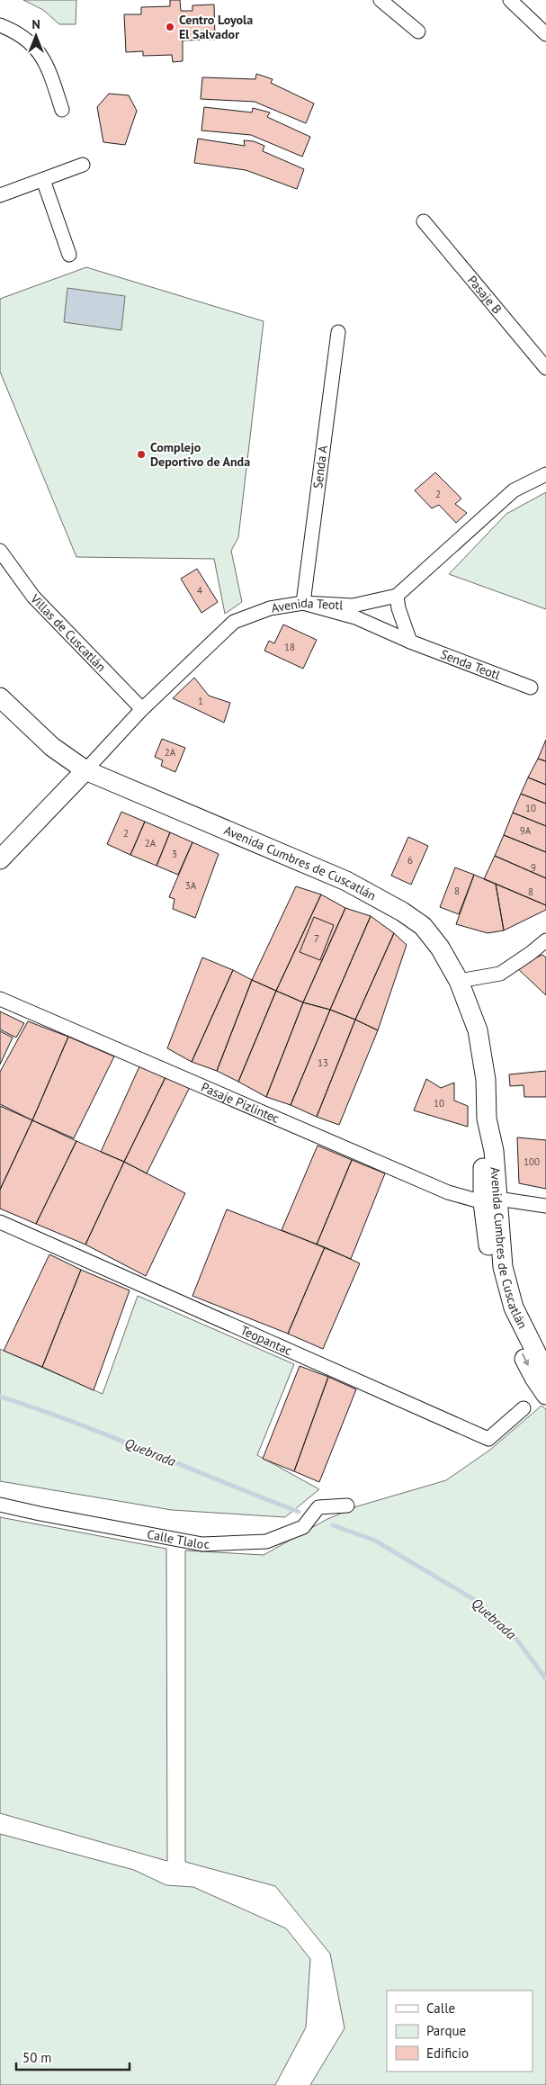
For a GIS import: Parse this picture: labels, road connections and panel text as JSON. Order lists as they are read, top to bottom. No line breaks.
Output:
{"streets":{"main road":["Avenida Cumbres de Cuscatlán"],"street":["Pasaje B","Senda A","Avenida Teotl","Villas de Cuscatlán","Senda Teotl","Pasaje Pizlintec","Teopantac","Calle Tlaloc"]},"crossings":[["Senda A","Avenida Teotl"],["Senda A","Senda Teotl"],["Avenida Teotl","Villas de Cuscatlán"],["Avenida Teotl","Senda Teotl"],["Avenida Teotl","Avenida Cumbres de Cuscatlán"],["Avenida Cumbres de Cuscatlán","Pasaje Pizlintec"]],"water":["Quebrada"],"places":["Centro Loyola El Salvador","Complejo Deportivo de Anda"],"house_numbers":["2","4","18","1","2A","10","9A","2","2A","3","6","9","3A","8","8","7","13","10","100"],"legend":["Calle","Parque","Edificio"],"scale_bar":"50 m","north":"top"}
